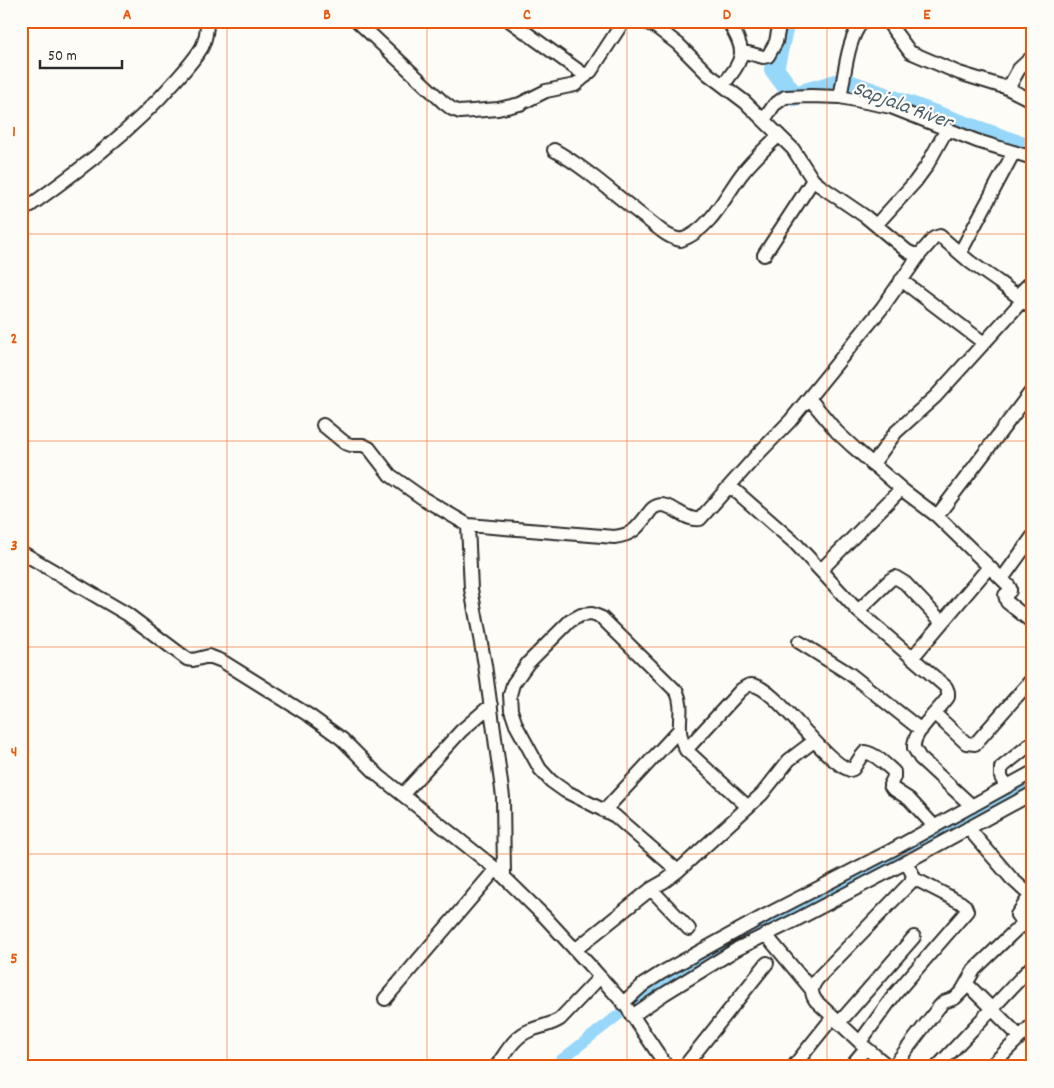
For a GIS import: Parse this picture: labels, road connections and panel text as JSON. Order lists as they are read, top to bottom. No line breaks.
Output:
{"water":["Sapjala River"],"scale_bar":"50 m","grid":{"columns":["A","B","C","D","E"],"rows":["1","2","3","4","5"]}}
